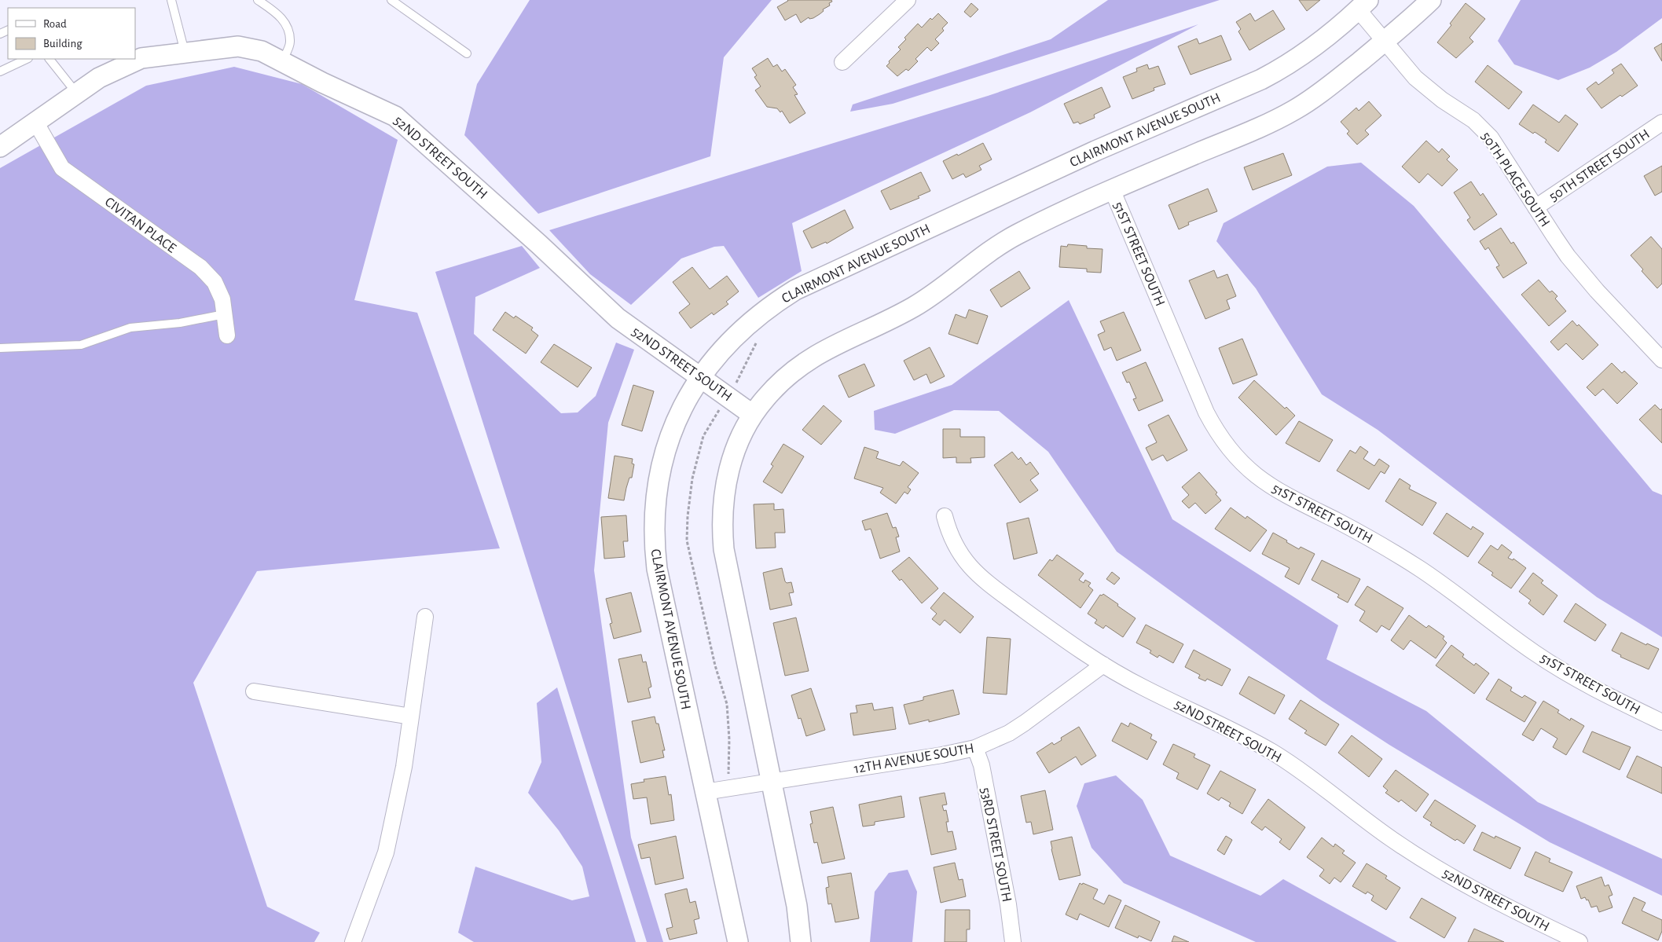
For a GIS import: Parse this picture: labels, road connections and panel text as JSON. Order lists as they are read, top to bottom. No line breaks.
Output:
{"streets":{"street":["CLAIRMONT AVENUE SOUTH","52ND STREET SOUTH","50TH STREET SOUTH","50TH PLACE SOUTH","CIVITAN PLACE","51ST STREET SOUTH","12TH AVENUE SOUTH","53RD STREET SOUTH"]},"crossings":[["CLAIRMONT AVENUE SOUTH","52ND STREET SOUTH"],["CLAIRMONT AVENUE SOUTH","50TH PLACE SOUTH"],["CLAIRMONT AVENUE SOUTH","12TH AVENUE SOUTH"],["52ND STREET SOUTH","CIVITAN PLACE"],["52ND STREET SOUTH","12TH AVENUE SOUTH"],["50TH STREET SOUTH","50TH PLACE SOUTH"],["12TH AVENUE SOUTH","53RD STREET SOUTH"]],"legend":["Road","Building"]}
